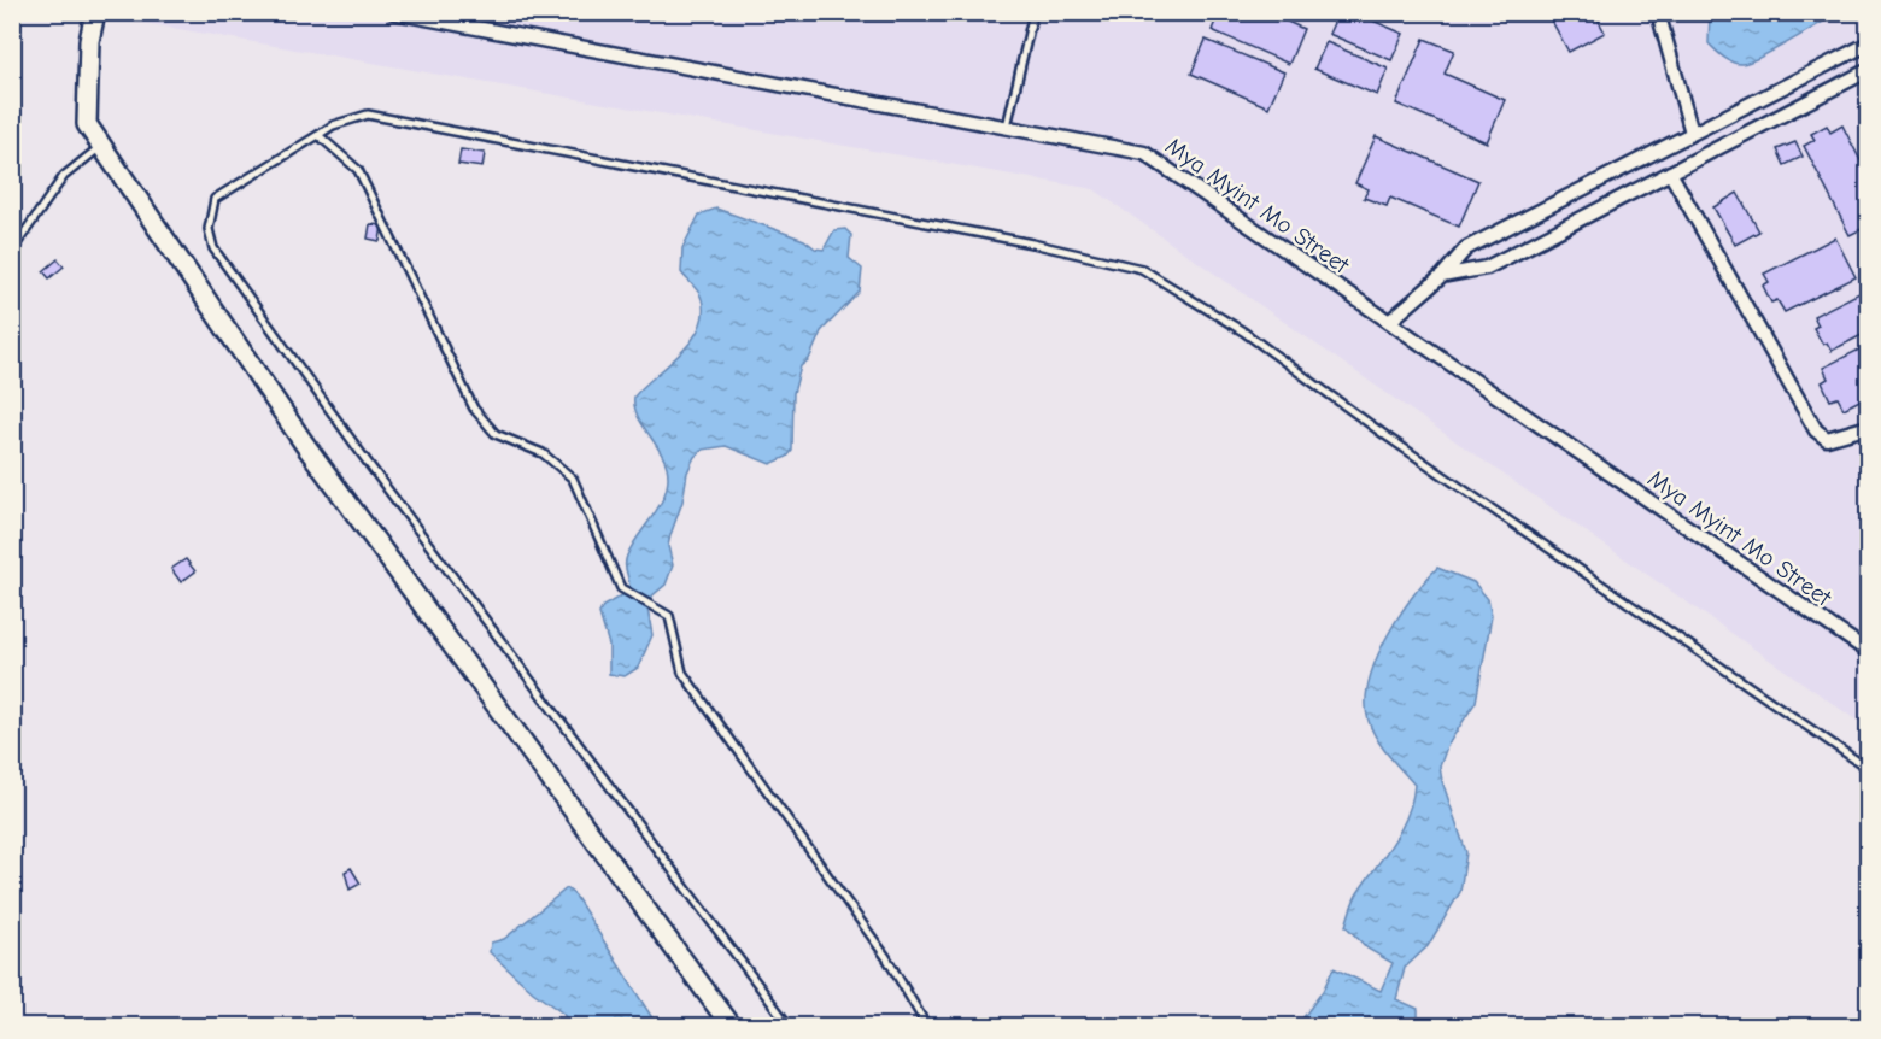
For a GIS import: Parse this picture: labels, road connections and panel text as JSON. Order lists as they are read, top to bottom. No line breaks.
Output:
{"streets":{"street":["Mya Myint Mo Street"]}}
